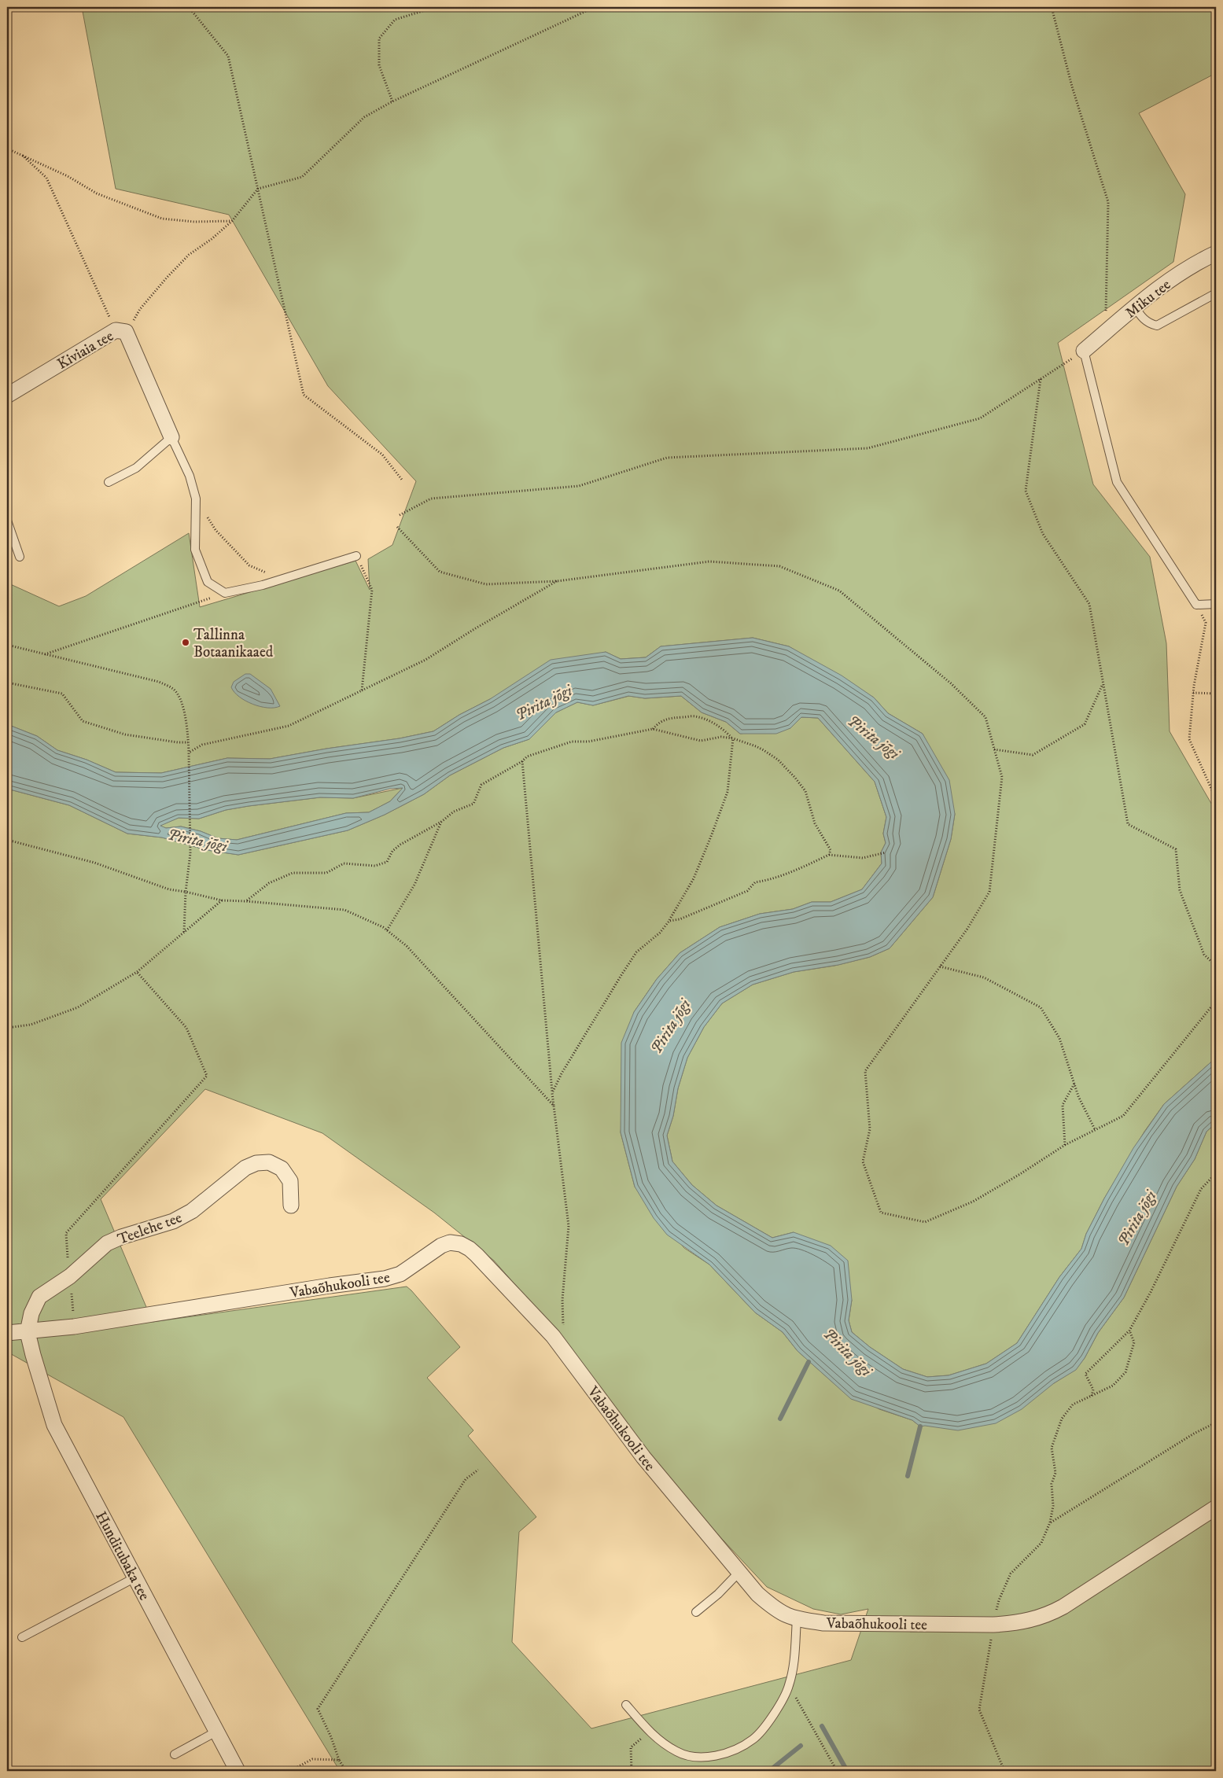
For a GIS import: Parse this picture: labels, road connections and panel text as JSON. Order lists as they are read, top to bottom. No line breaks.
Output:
{"streets":{"street":["Miku tee","Kiviaia tee","Teelehe tee","Vabaõhukooli tee","Hunditubaka tee"]},"crossings":[["Teelehe tee","Vabaõhukooli tee"],["Teelehe tee","Hunditubaka tee"],["Vabaõhukooli tee","Hunditubaka tee"]],"water":["Pirita jõgi"],"places":["Tallinna Botaanikaaed"]}
